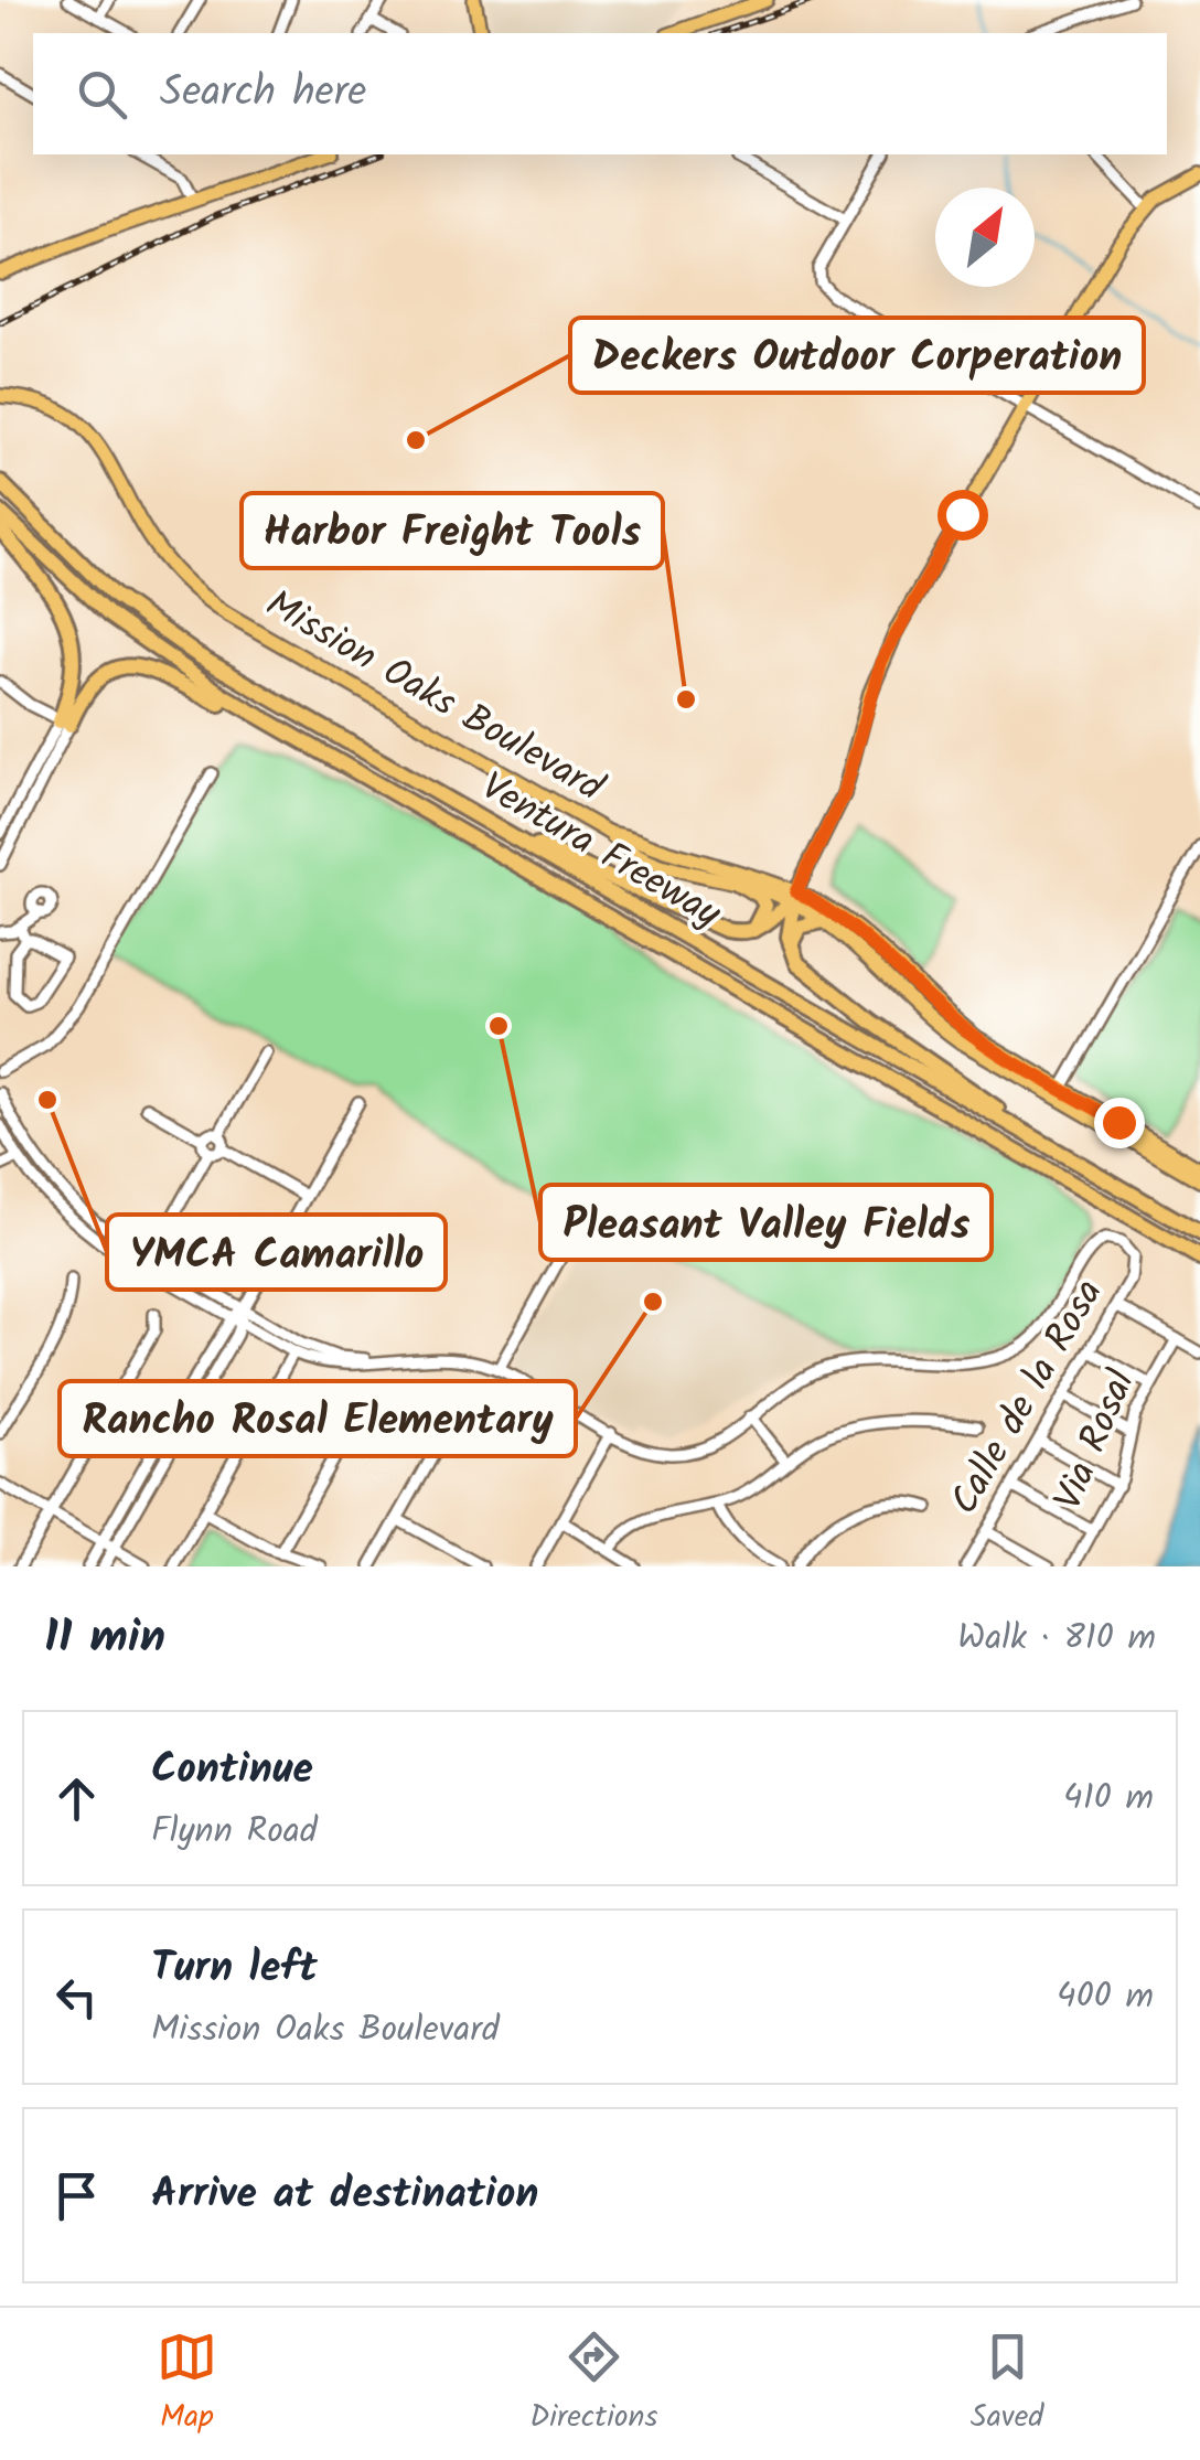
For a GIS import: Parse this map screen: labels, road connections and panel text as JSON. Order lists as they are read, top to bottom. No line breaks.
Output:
{"streets":{"highway":["Ventura Freeway"],"main road":["Mission Oaks Boulevard"],"street":["Calle de la Rosa","Via Rosal"]},"places":["Deckers Outdoor Corperation","Harbor Freight Tools","Pleasant Valley Fields","YMCA Camarillo","Rancho Rosal Elementary"],"north":"top right","page":{"search":"Search here","heading":["11 min","Walk · 810 m"],"list":[["Continue","Flynn Road","410 m"],["Turn left","Mission Oaks Boulevard","400 m"],"Arrive at destination"],"nav":["Map","Directions","Saved"]}}
